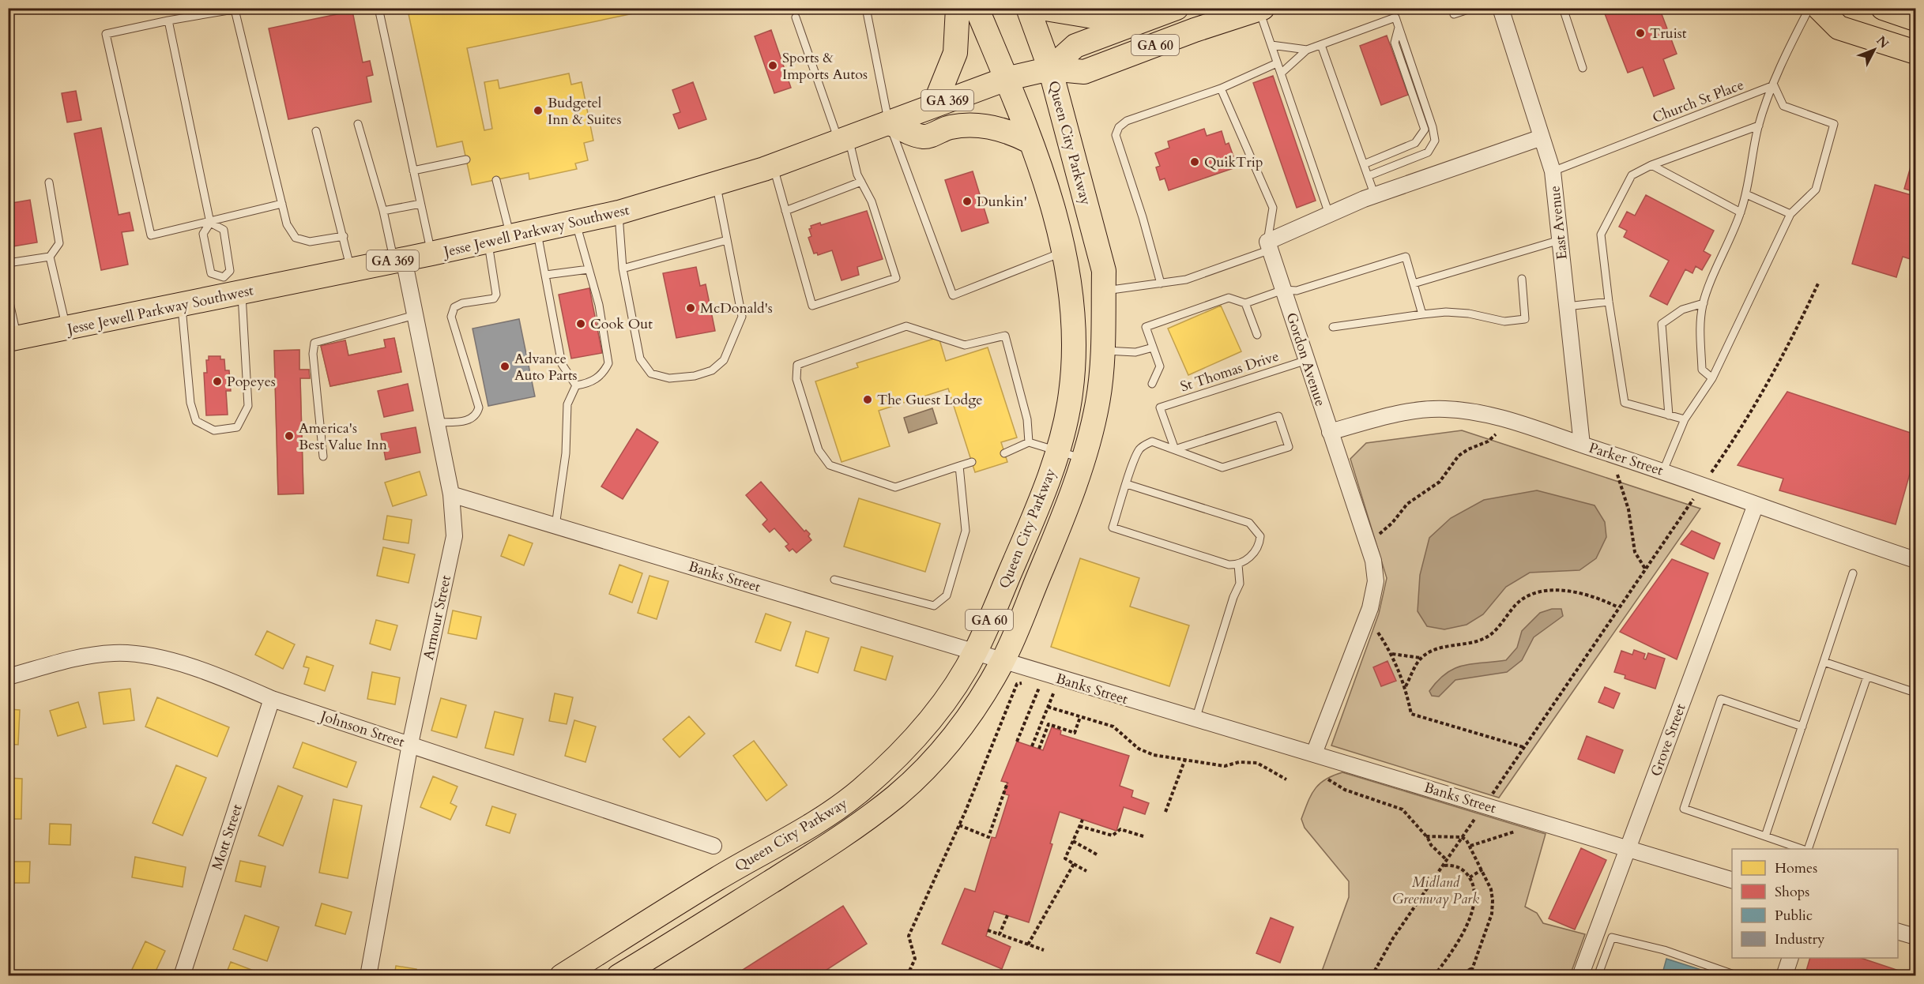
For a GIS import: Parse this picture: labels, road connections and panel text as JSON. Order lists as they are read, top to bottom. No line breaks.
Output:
{"streets":{"main road":["GA 60","GA 369","Queen City Parkway","Jesse Jewell Parkway Southwest"],"street":["East Avenue","Gordon Avenue","Parker Street","Banks Street","Armour Street","Johnson Street","Grove Street","Mott Street"],"lane":["Church St Place","St Thomas Drive"]},"crossings":[["Church St Place","East Avenue"],["Queen City Parkway","Jesse Jewell Parkway Southwest"],["Queen City Parkway","Banks Street"],["East Avenue","Parker Street"],["Jesse Jewell Parkway Southwest","Armour Street"],["Gordon Avenue","St Thomas Drive"],["Gordon Avenue","Parker Street"],["Gordon Avenue","Banks Street"],["Parker Street","Grove Street"],["Banks Street","Armour Street"],["Banks Street","Grove Street"],["Armour Street","Johnson Street"],["Johnson Street","Mott Street"]],"parks":["Midland Greenway Park"],"places":["Truist","Sports & Imports Autos","Budgetel Inn & Suites","QuikTrip","Dunkin'","McDonald's","Cook Out","Advance Auto Parts","Popeyes","The Guest Lodge","America's Best Value Inn"],"legend":["Homes","Shops","Public","Industry"],"north":"top right"}
